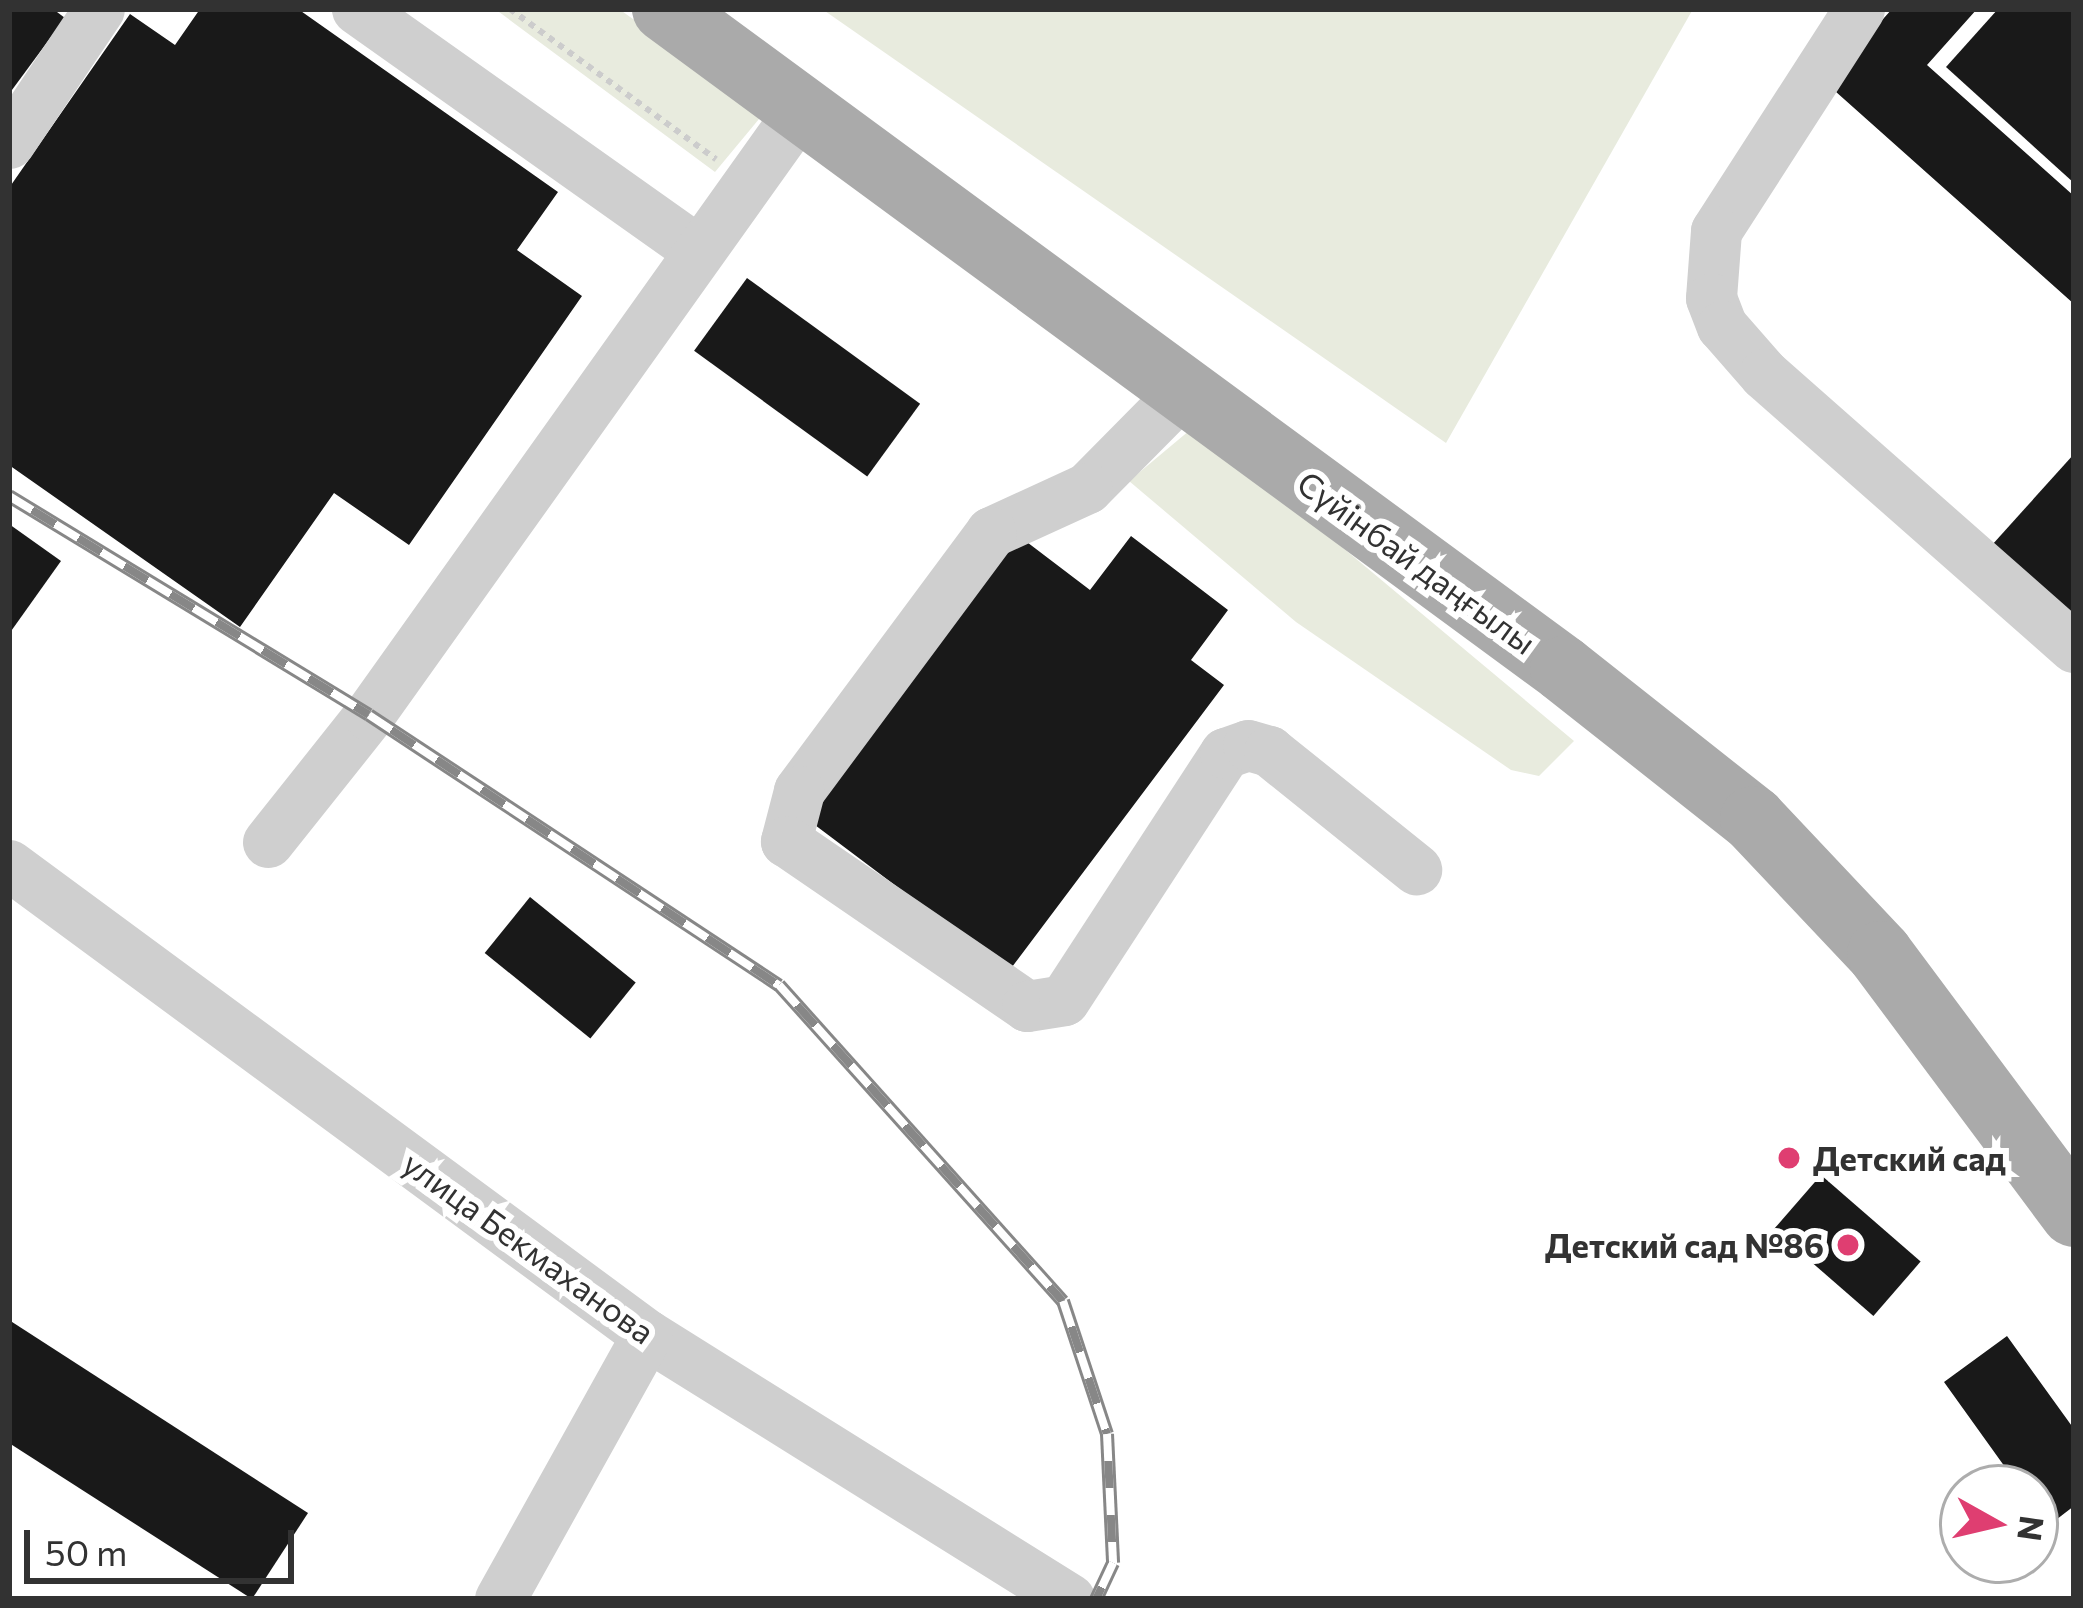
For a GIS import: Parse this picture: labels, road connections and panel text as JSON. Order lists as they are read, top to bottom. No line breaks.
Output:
{"streets":{"main road":["Сүйінбай даңғылы"],"street":["улица Бекмаханова"]},"places":["Детский сад","Детский сад №86"],"scale_bar":"50 m","north":"right"}
